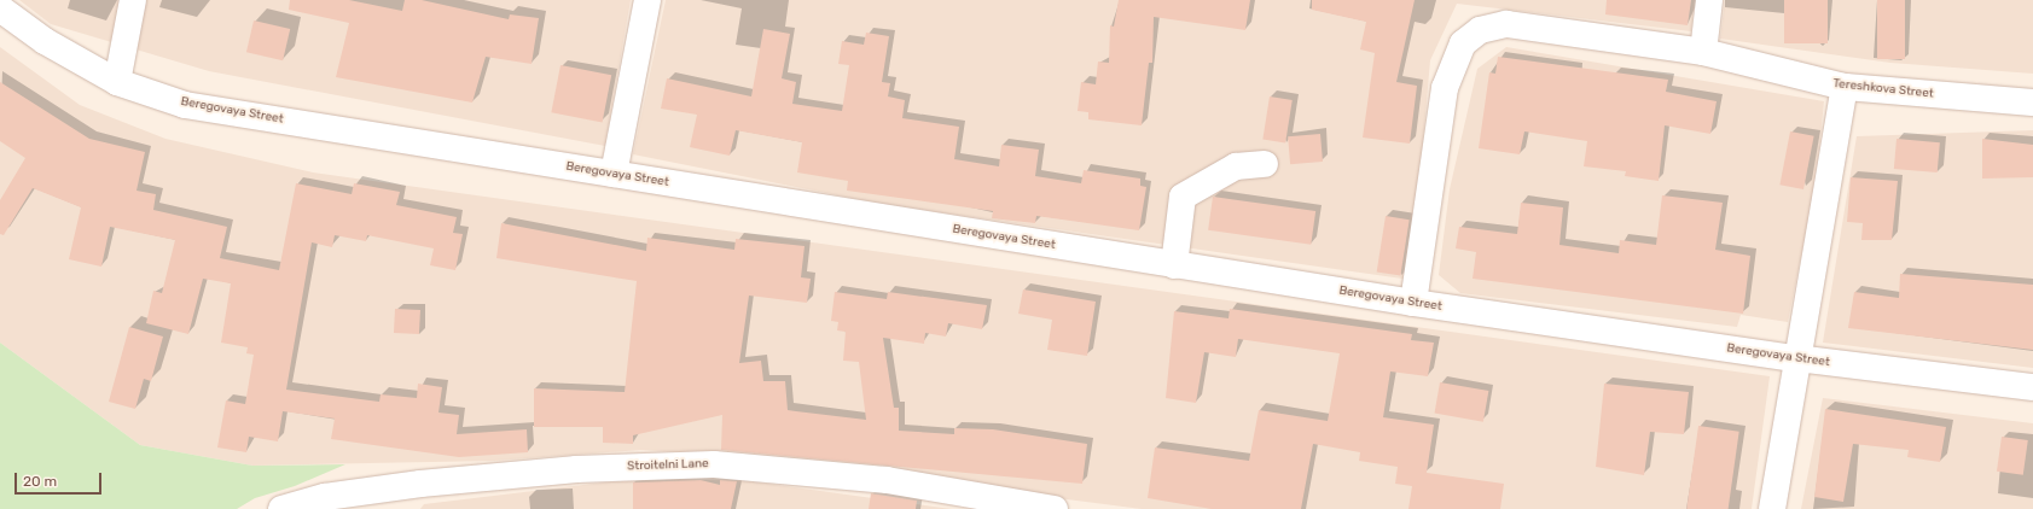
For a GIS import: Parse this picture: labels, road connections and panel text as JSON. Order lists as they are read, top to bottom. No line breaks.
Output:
{"streets":{"street":["Tereshkova Street","Beregovaya Street","Stroitelni Lane"]},"crossings":[["Tereshkova Street","Beregovaya Street"]],"scale_bar":"20 m"}
